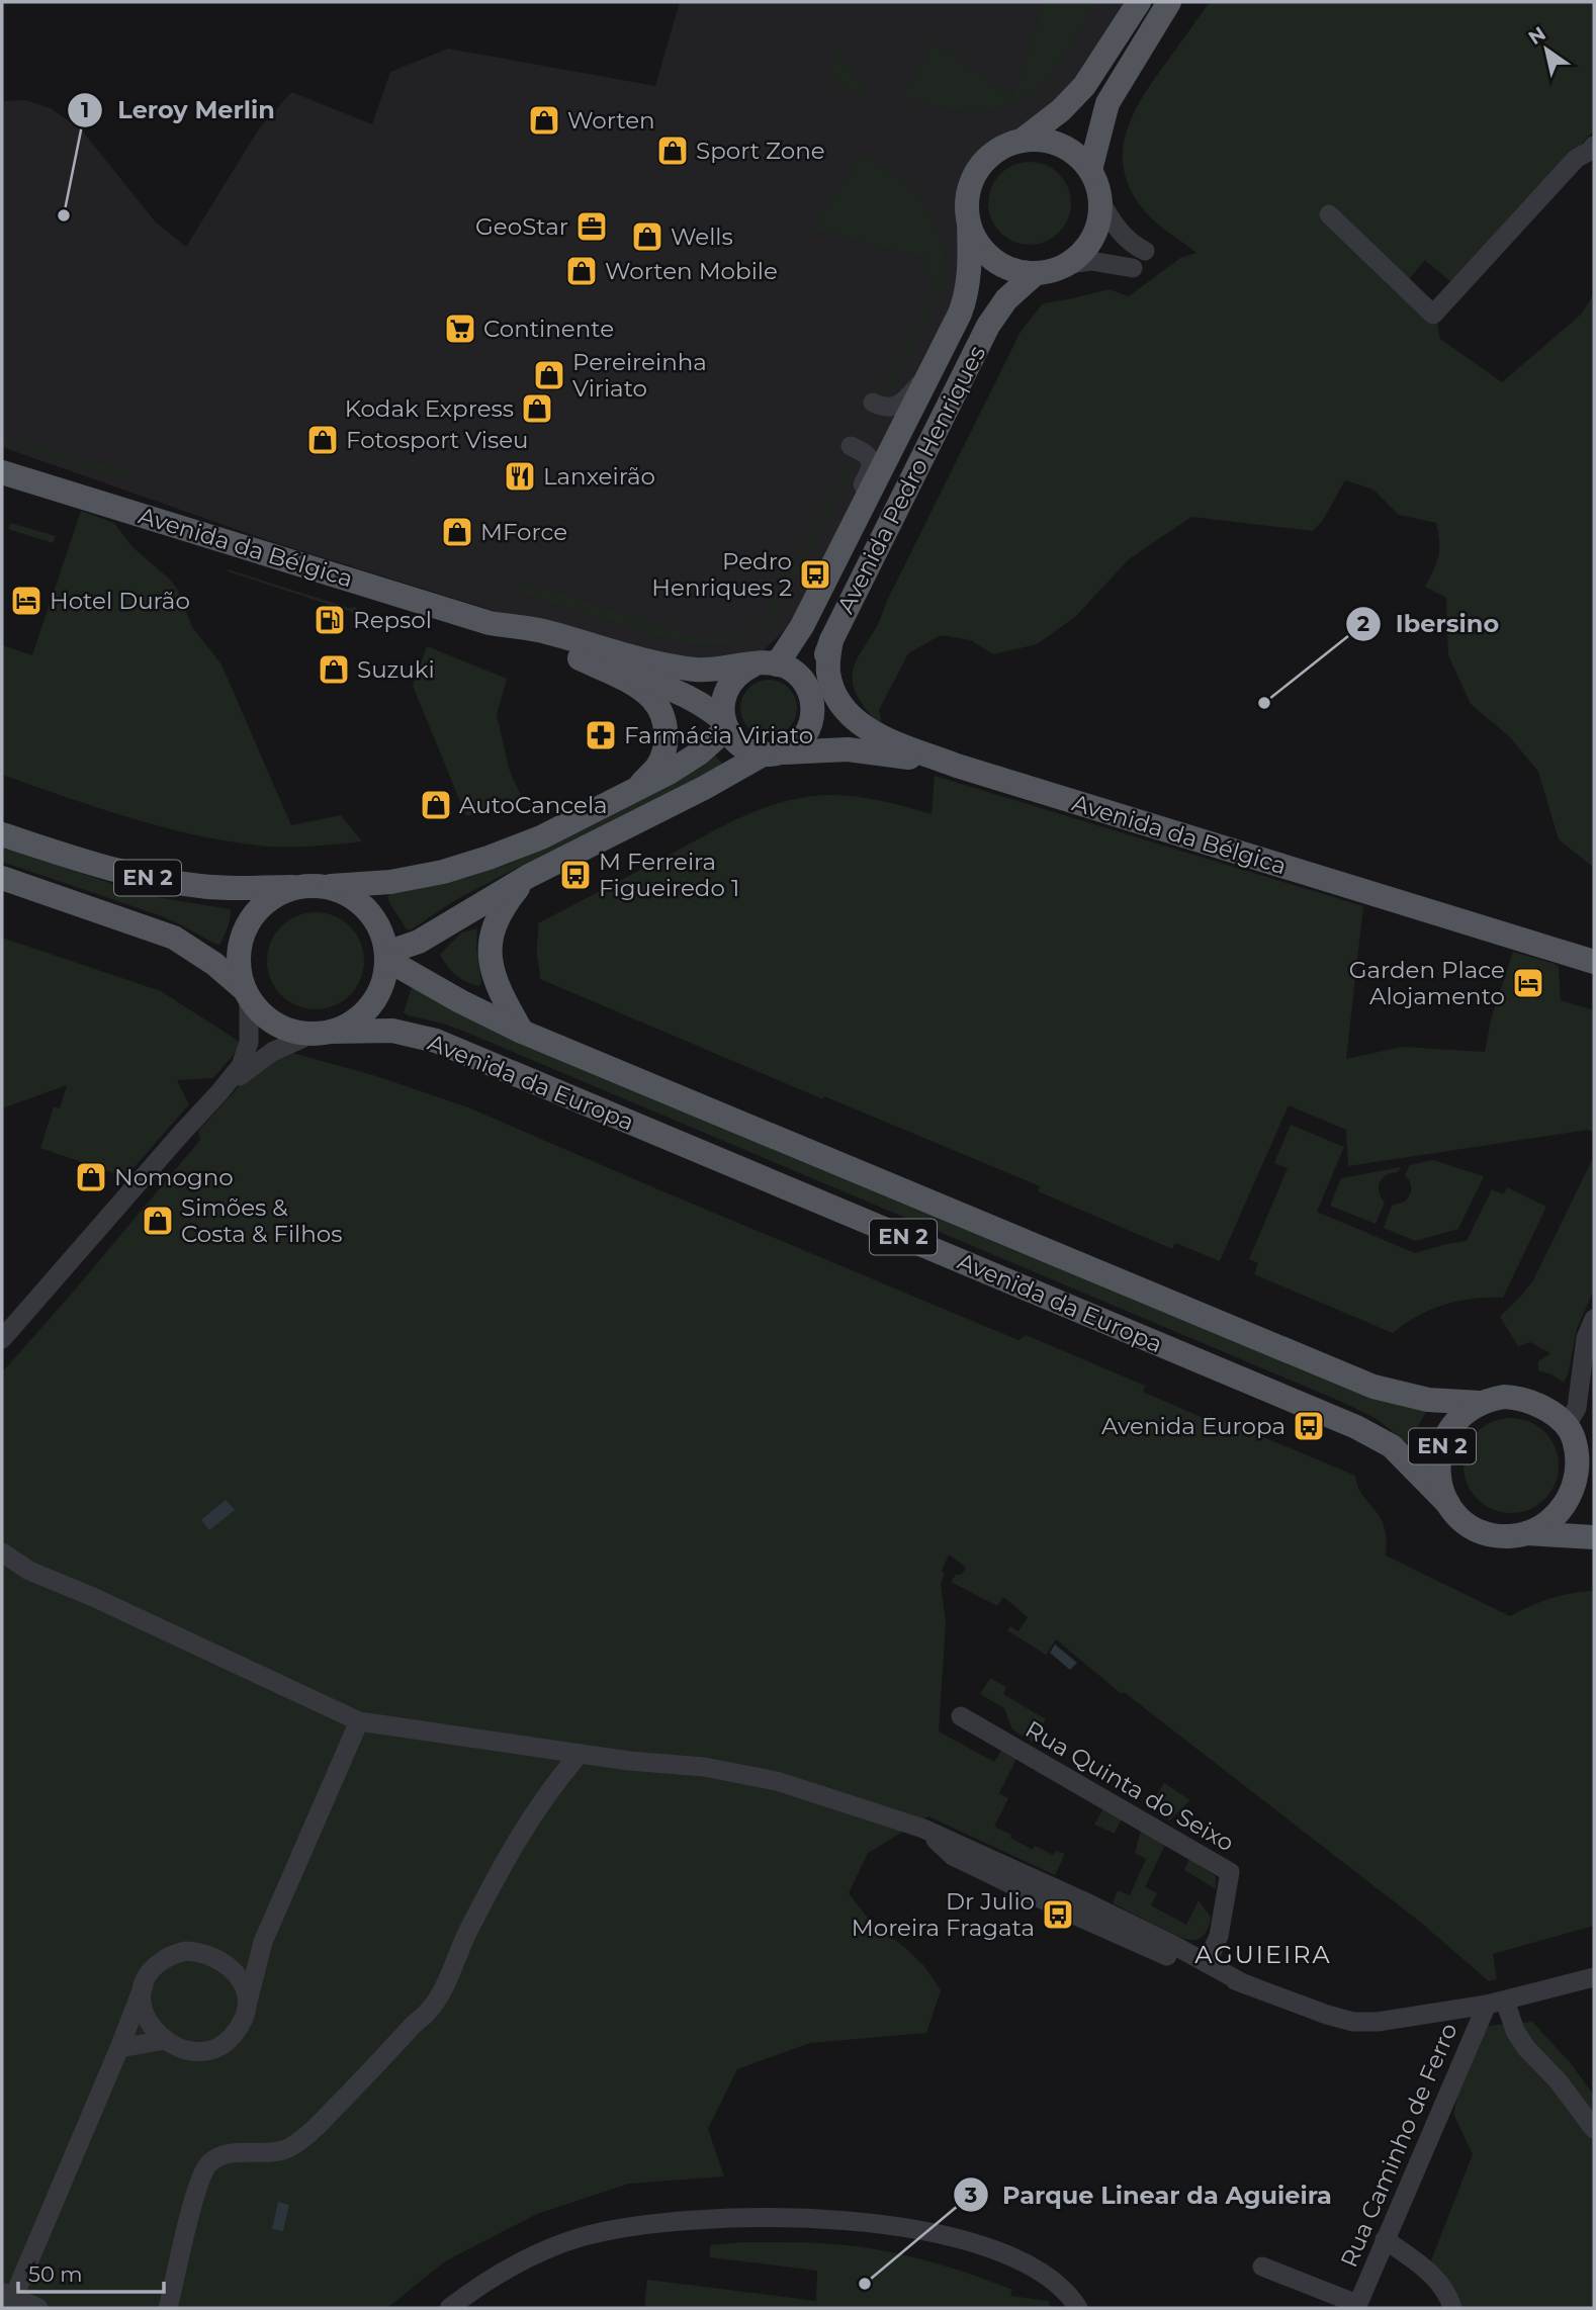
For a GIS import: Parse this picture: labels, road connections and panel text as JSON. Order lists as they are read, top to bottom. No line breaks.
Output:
{"streets":{"main road":["Avenida Pedro Henriques","Avenida da Bélgica","EN 2","Avenida da Europa"],"street":["Rua Quinta do Seixo","Rua Caminho de Ferro"]},"crossings":[["Avenida Pedro Henriques","Avenida da Bélgica"],["EN 2","Avenida da Europa"]],"districts":["AGUIEIRA"],"places":{"shop":["Worten","Sport Zone","Wells","Worten Mobile","Pereireinha Viriato","Kodak Express","Fotosport Viseu","MForce","Suzuki","AutoCancela","Nomogno","Simões & Costa & Filhos"],"other":["Leroy Merlin","Ibersino","Parque Linear da Aguieira"],"office":["GeoStar"],"supermarket":["Continente"],"restaurant":["Lanxeirão"],"bus stop":["Pedro Henriques 2","M Ferreira Figueiredo 1","Avenida Europa","Dr Julio Moreira Fragata"],"hotel":["Hotel Durão","Garden Place Alojamento"],"fuel station":["Repsol"],"pharmacy":["Farmácia Viriato"]},"scale_bar":"50 m","north":"top left"}
